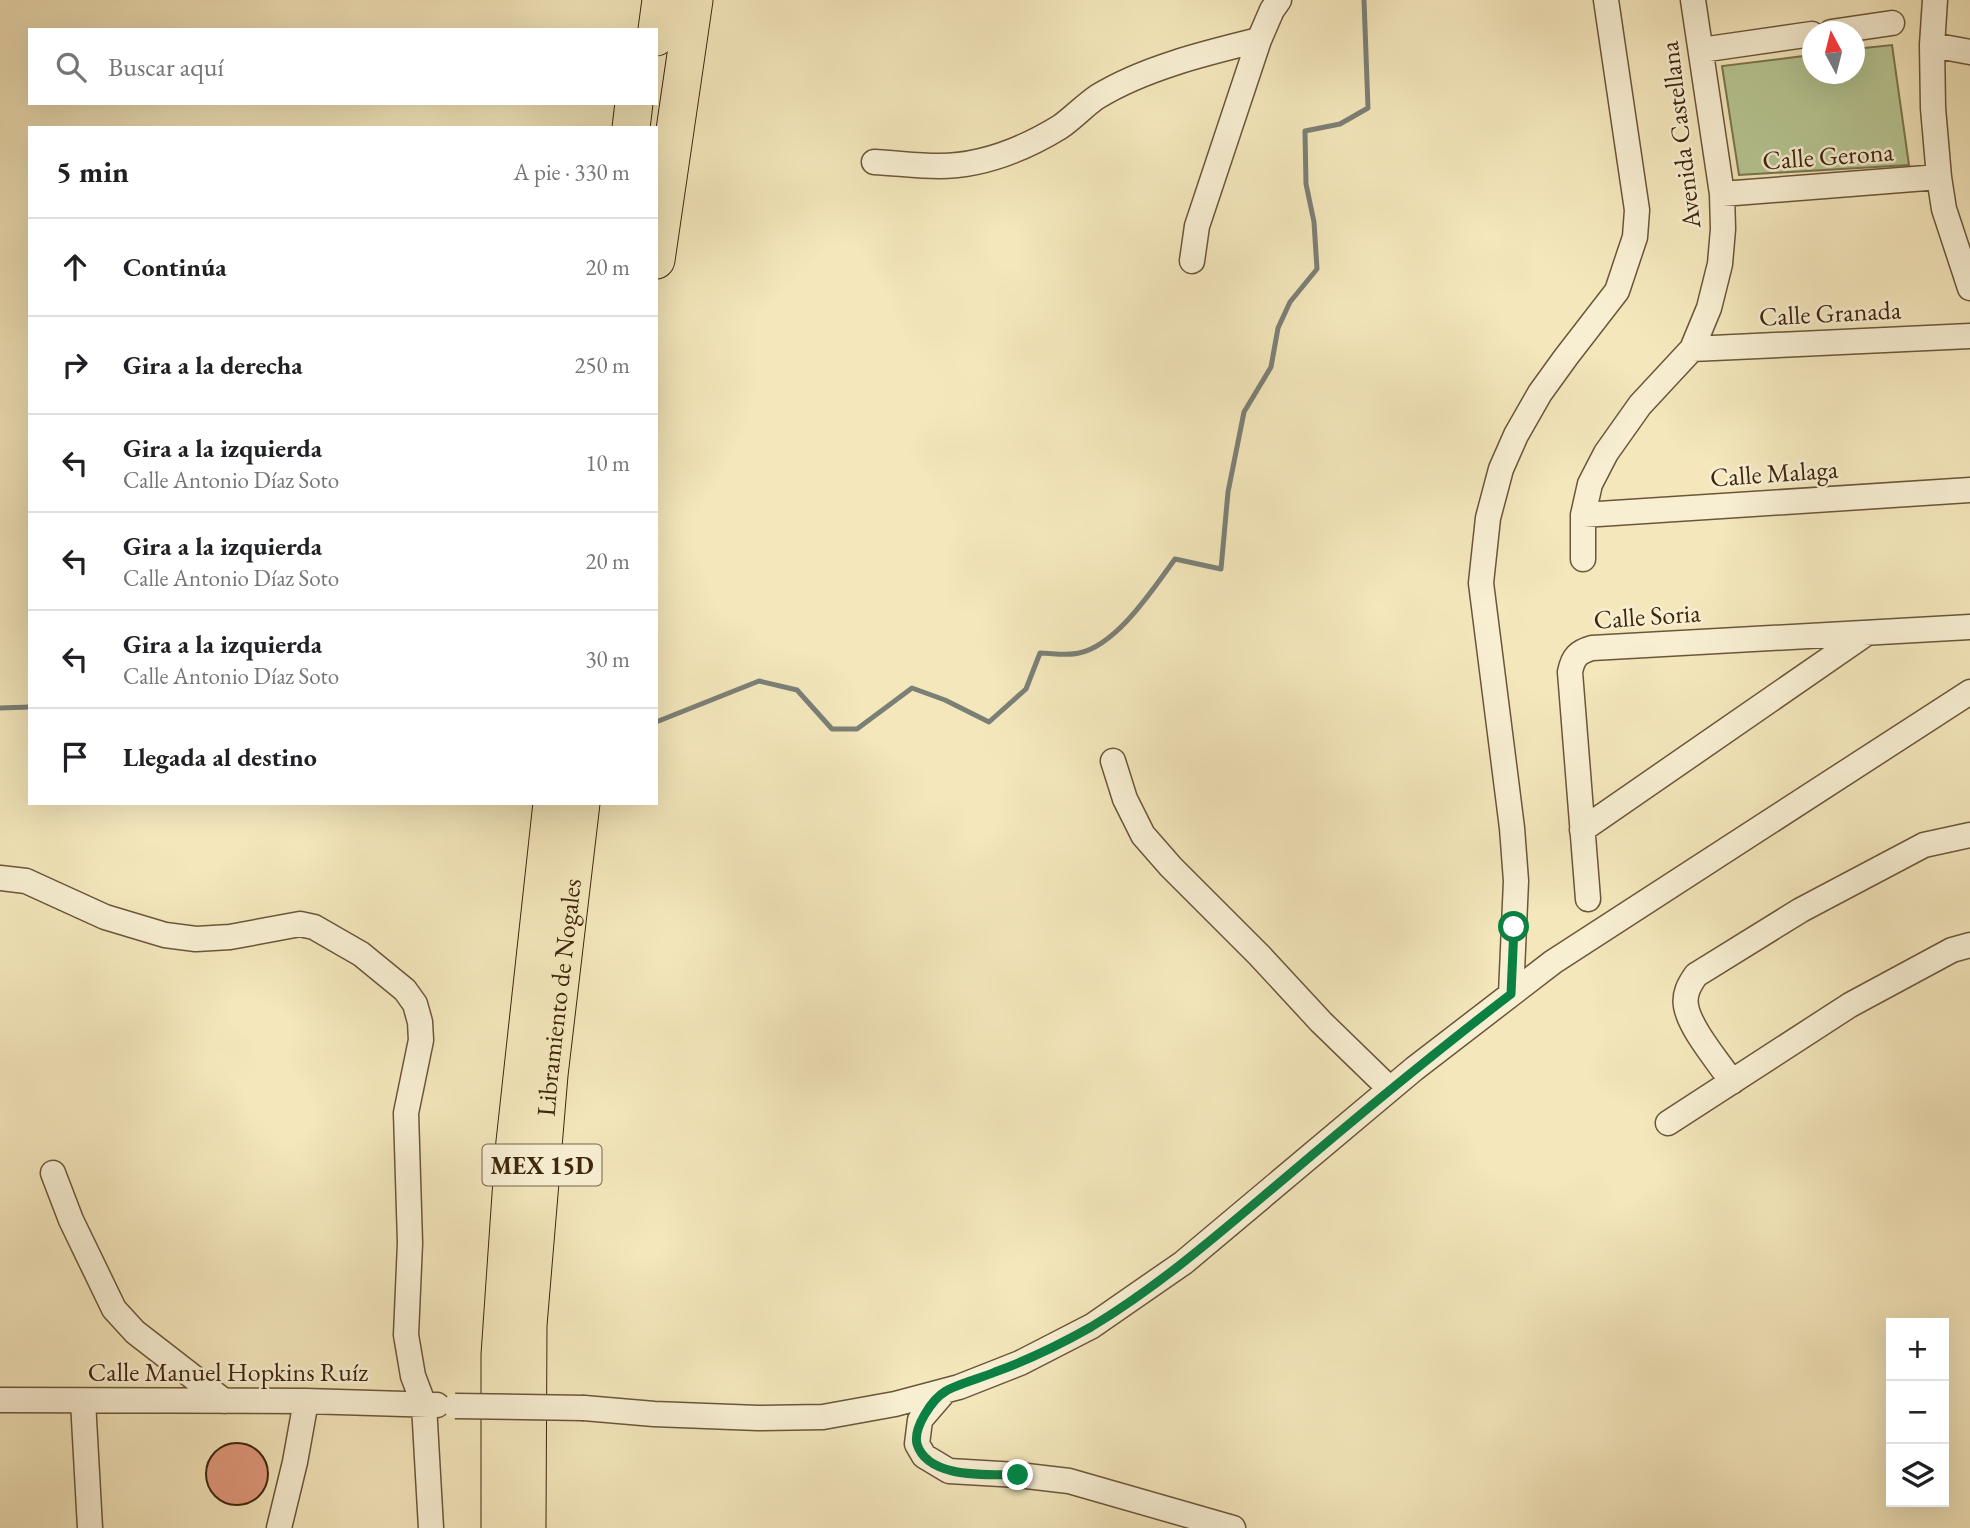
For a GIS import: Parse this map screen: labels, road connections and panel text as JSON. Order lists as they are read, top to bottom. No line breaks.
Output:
{"streets":{"highway":["Libramiento de Nogales","MEX 15D"],"street":["Avenida Castellana","Calle Gerona","Calle Granada","Calle Malaga","Calle Soria","Calle Manuel Hopkins Ruíz"]},"crossings":[["Avenida Castellana","Calle Gerona"],["Avenida Castellana","Calle Granada"],["Avenida Castellana","Calle Malaga"]],"north":"top","page":{"search":"Buscar aquí","heading":["5 min","A pie · 330 m"],"list":[["Continúa","20 m"],["Gira a la derecha","250 m"],["Gira a la izquierda","Calle Antonio Díaz Soto","10 m"],["Gira a la izquierda","Calle Antonio Díaz Soto","20 m"],["Gira a la izquierda","Calle Antonio Díaz Soto","30 m"],"Llegada al destino"],"map_buttons":["+","−"]}}
